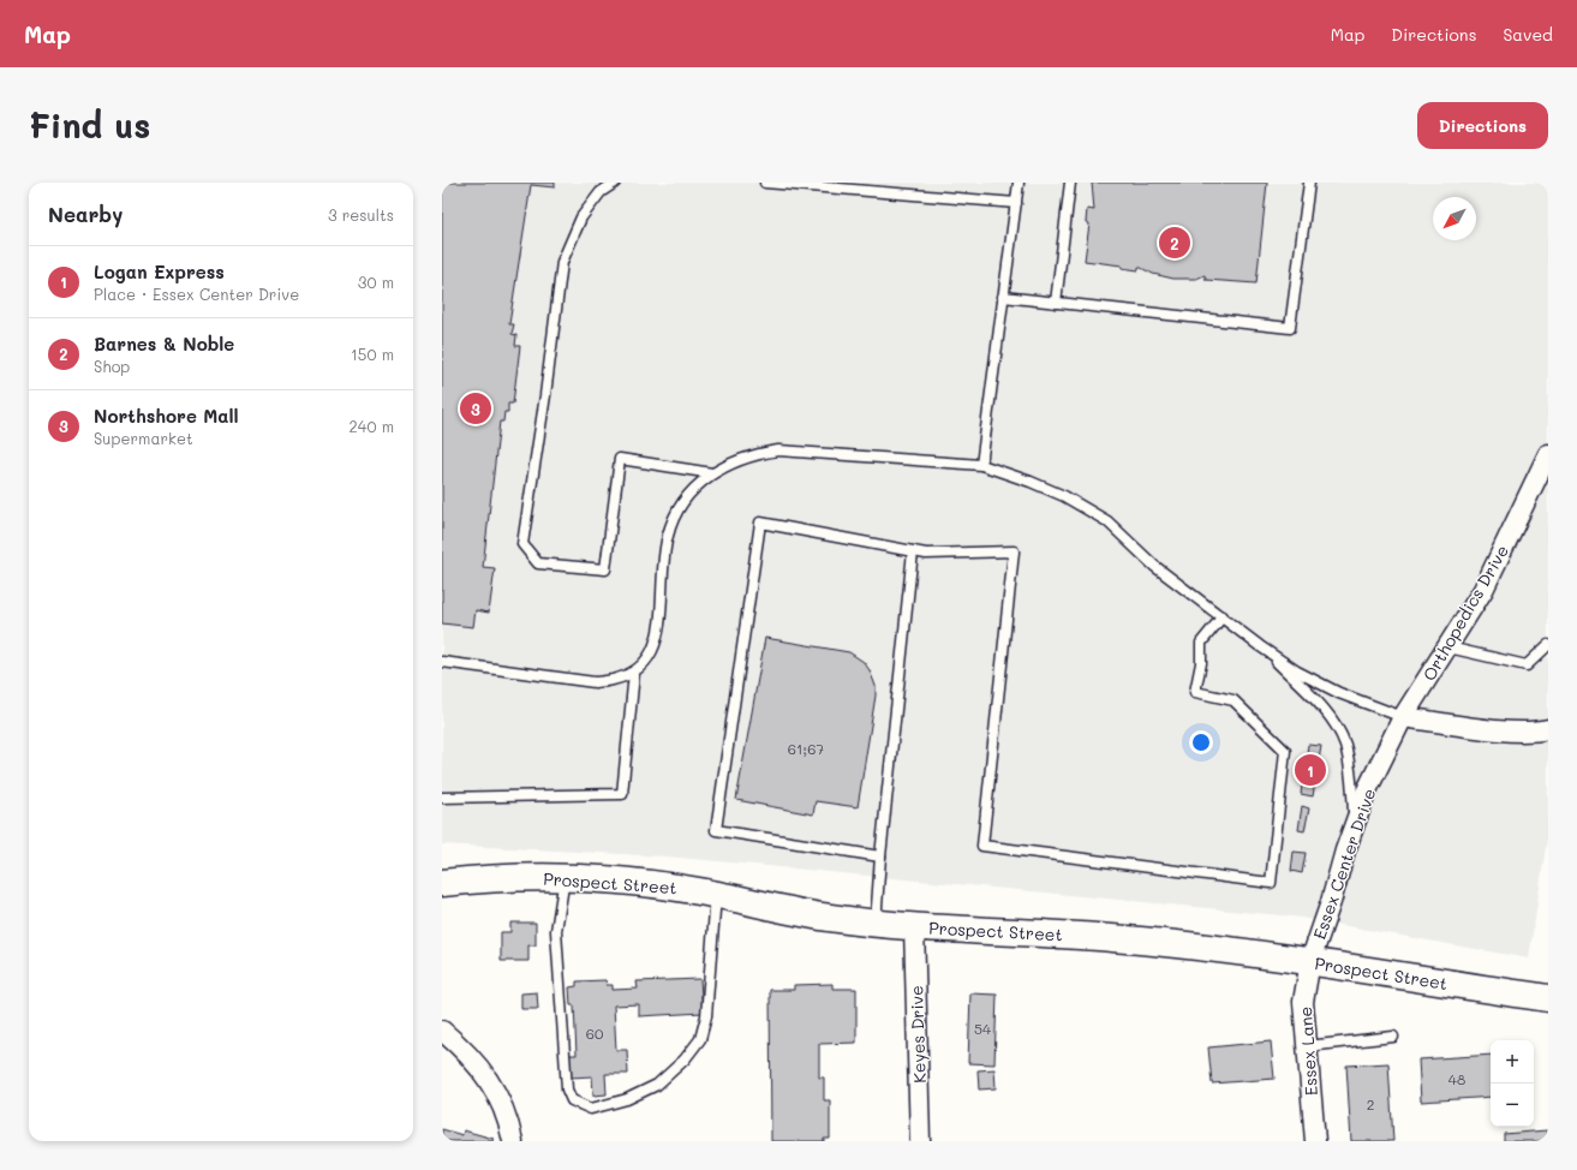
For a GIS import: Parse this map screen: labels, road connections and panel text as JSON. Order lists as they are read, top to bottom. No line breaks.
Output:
{"streets":{"street":["Orthopedics Drive","Essex Center Drive","Prospect Street","Keyes Drive","Essex Lane"]},"crossings":[["Orthopedics Drive","Essex Center Drive"],["Essex Center Drive","Prospect Street"],["Essex Center Drive","Essex Lane"],["Prospect Street","Keyes Drive"],["Prospect Street","Essex Lane"]],"house_numbers":["61;67","54","60","48","2"],"north":"bottom left","page":{"header":"Map","nav":["Map","Directions","Saved"],"buttons":"Directions","title":"Find us","heading":["Nearby","3 results"],"pins":["2","3","1"],"list":[{"mark":"1","name":"Logan Express","note":"Place · Essex Center Drive","value":"30 m"},{"mark":"2","name":"Barnes & Noble","note":"Shop","value":"150 m"},{"mark":"3","name":"Northshore Mall","note":"Supermarket","value":"240 m"}],"map_buttons":["+","−"]}}
